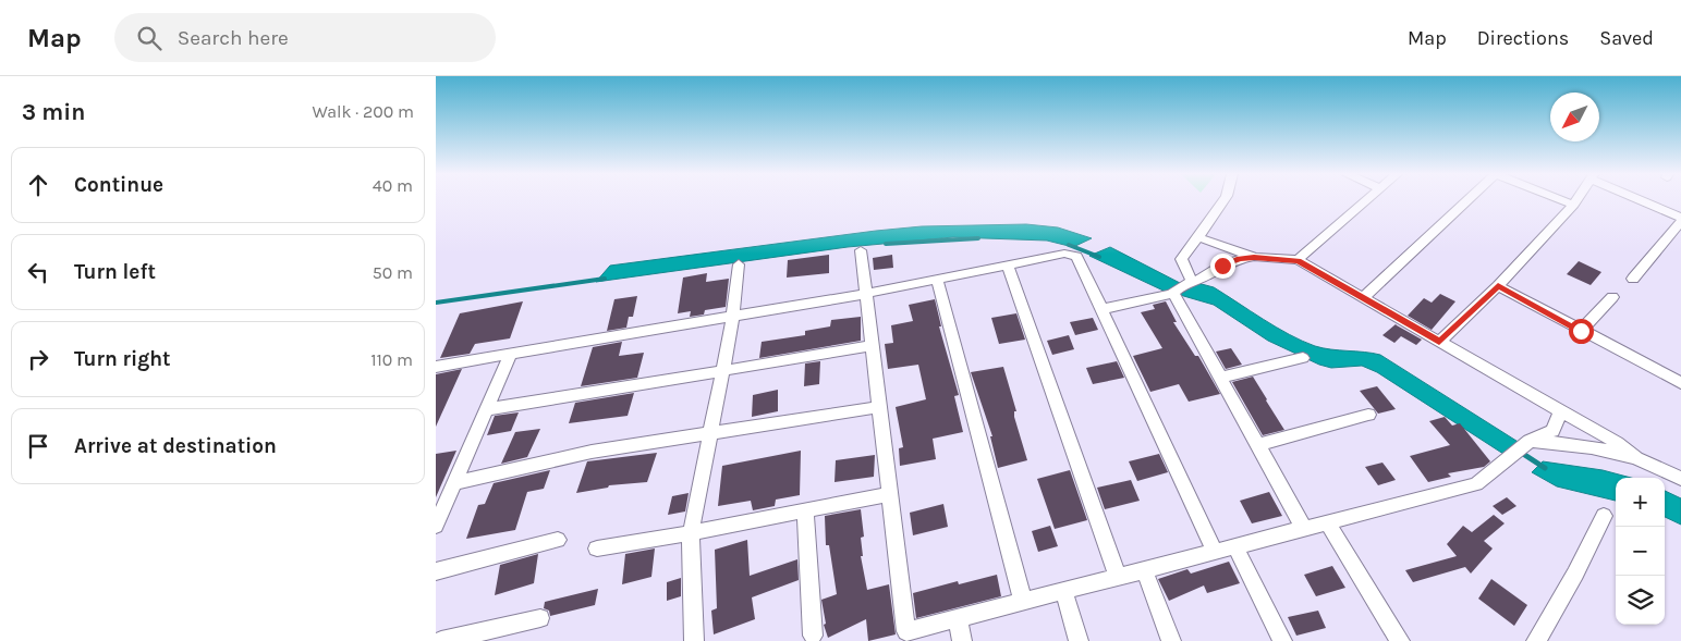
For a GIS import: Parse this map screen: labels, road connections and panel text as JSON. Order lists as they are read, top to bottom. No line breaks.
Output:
{"north":"bottom left","page":{"header":"Map","search":"Search here","nav":["Map","Directions","Saved"],"heading":["3 min","Walk · 200 m"],"list":[["Continue","40 m"],["Turn left","50 m"],["Turn right","110 m"],"Arrive at destination"],"map_buttons":["+","−"]}}
